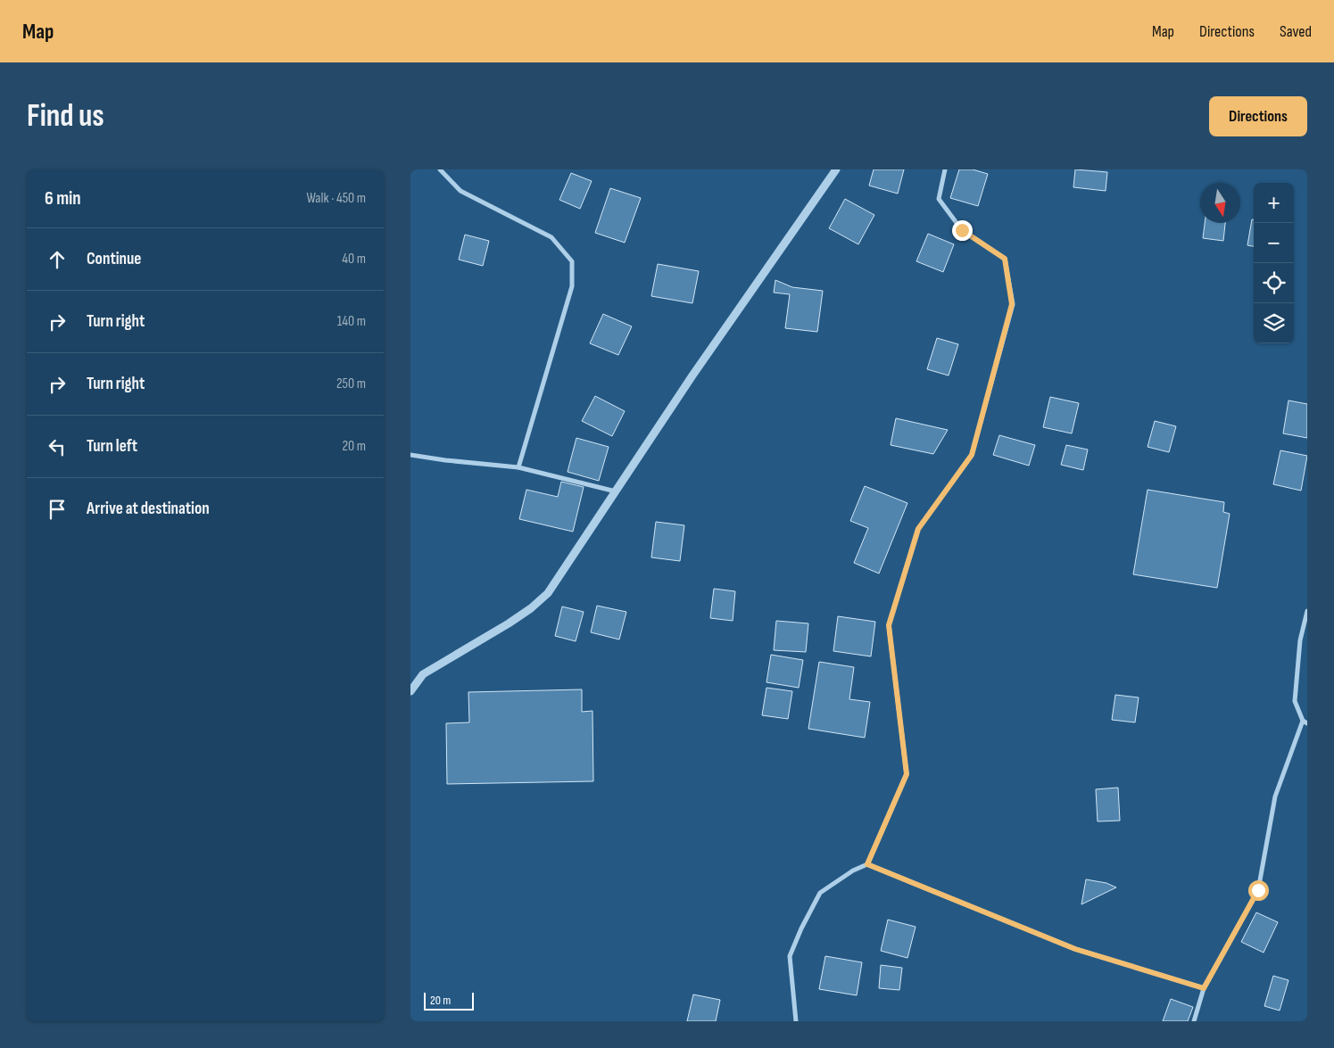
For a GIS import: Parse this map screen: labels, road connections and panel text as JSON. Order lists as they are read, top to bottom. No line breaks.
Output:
{"scale_bar":"20 m","north":"bottom","page":{"header":"Map","nav":["Map","Directions","Saved"],"buttons":"Directions","title":"Find us","heading":["6 min","Walk · 450 m"],"map_buttons":["+","−"],"list":[["Continue","40 m"],["Turn right","140 m"],["Turn right","250 m"],["Turn left","20 m"],"Arrive at destination"],"scale":"20 m"}}
